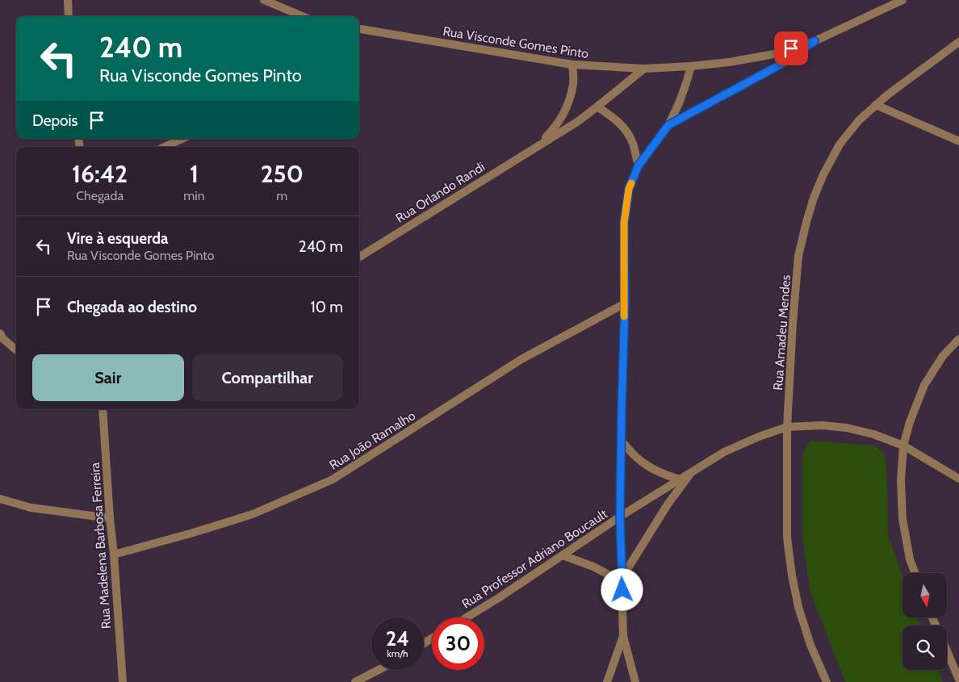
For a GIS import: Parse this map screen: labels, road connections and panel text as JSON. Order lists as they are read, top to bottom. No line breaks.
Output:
{"streets":{"street":["Rua Visconde Gomes Pinto","Rua Orlando Randi","Rua Amadeu Mendes","Rua João Ramalho","Rua Madelena Barbosa Ferreira","Rua Professor Adriano Boucault"]},"crossings":[["Rua Visconde Gomes Pinto","Rua Orlando Randi"],["Rua Amadeu Mendes","Rua Professor Adriano Boucault"],["Rua João Ramalho","Rua Madelena Barbosa Ferreira"]],"north":"bottom","page":{"turn":["240 m","Rua Visconde Gomes Pinto"],"then":"Depois","eta":["16:42","Chegada","1","min","250","m"],"list":[{"name":"Vire à esquerda","note":"Rua Visconde Gomes Pinto","value":"240 m"},{"name":"Chegada ao destino","value":"10 m"}],"buttons":["Sair","Compartilhar"],"speed":"24 km/h","limit":"30"}}
